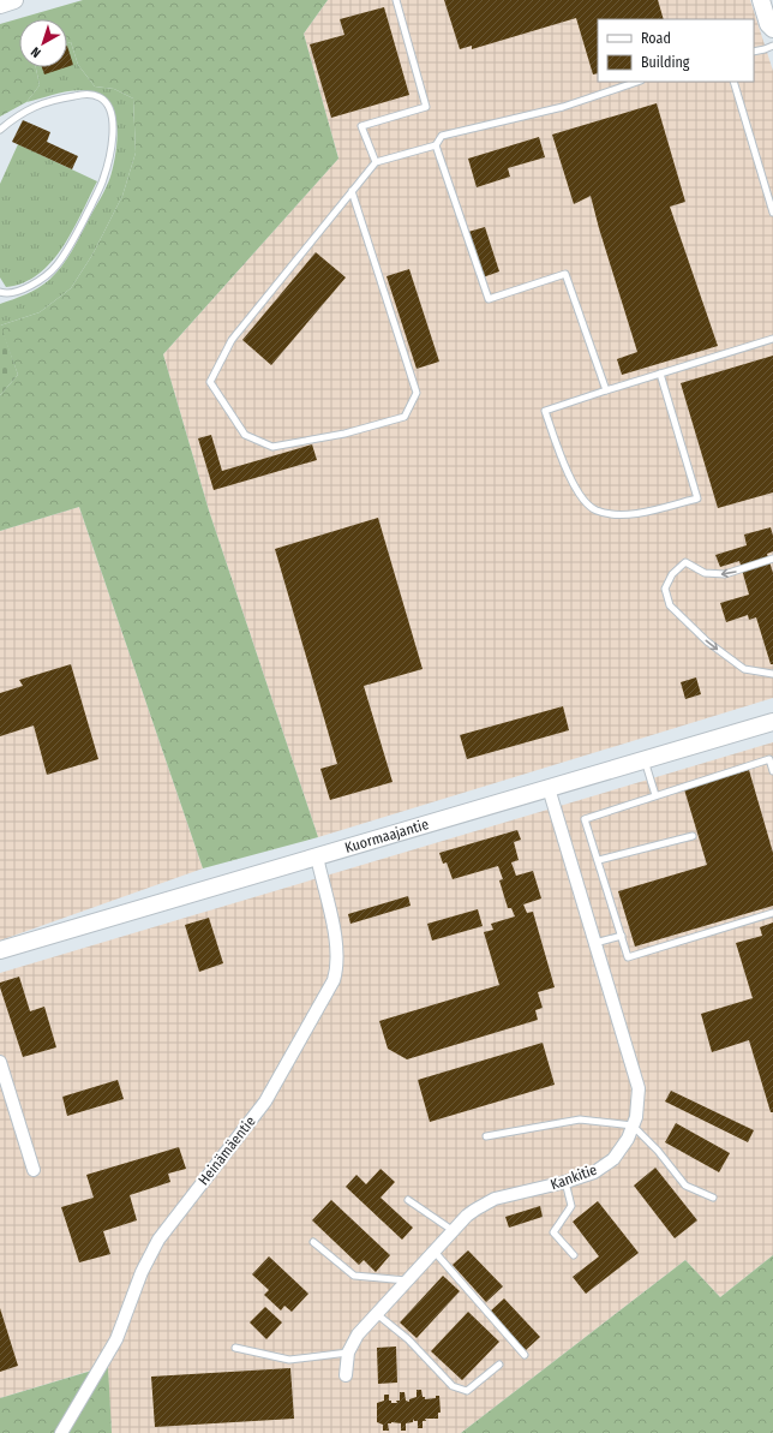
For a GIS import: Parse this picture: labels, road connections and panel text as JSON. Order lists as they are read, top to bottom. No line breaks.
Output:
{"streets":{"street":["Kuormaajantie","Heinämäentie","Kankitie"]},"crossings":[["Kuormaajantie","Heinämäentie"],["Kuormaajantie","Kankitie"]],"legend":["Road","Building"],"north":"bottom left"}
